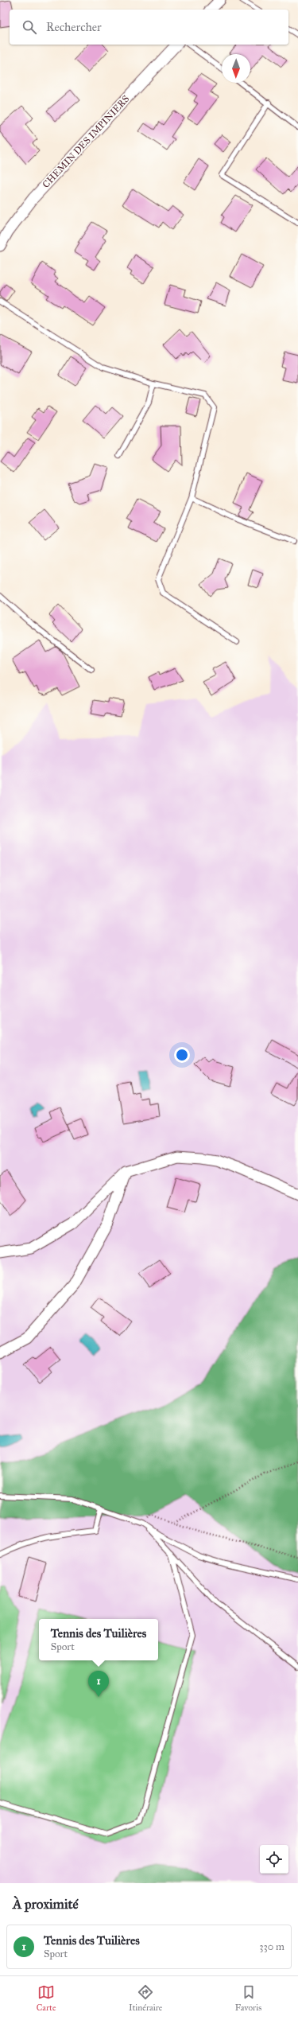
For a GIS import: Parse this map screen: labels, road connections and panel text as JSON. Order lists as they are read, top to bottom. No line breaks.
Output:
{"streets":{"street":["CHEMIN DES IMPINIERS"]},"north":"bottom","page":{"search":"Rechercher","popup":["Tennis des Tuilières","Sport"],"pins":"1","heading":"À proximité","list":[{"mark":"1","name":"Tennis des Tuilières","note":"Sport","value":"330 m"}],"nav":["Carte","Itinéraire","Favoris"]}}
